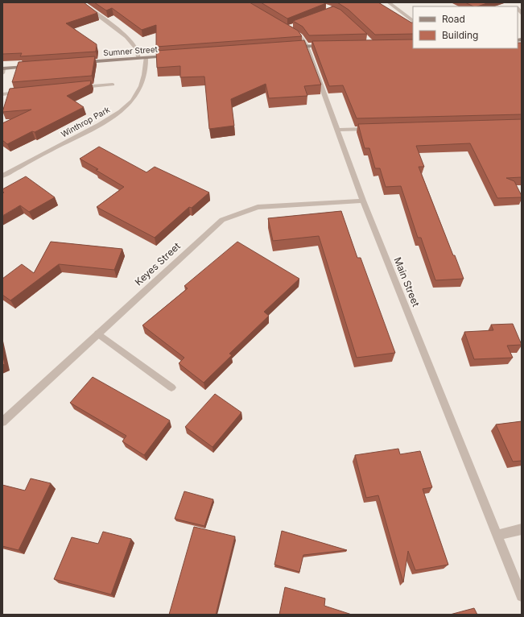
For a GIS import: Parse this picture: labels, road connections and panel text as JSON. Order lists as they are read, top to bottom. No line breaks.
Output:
{"streets":{"street":["Sumner Street","Winthrop Park","Keyes Street","Main Street"]},"crossings":[["Sumner Street","Winthrop Park"],["Keyes Street","Main Street"]],"legend":["Road","Building"]}
